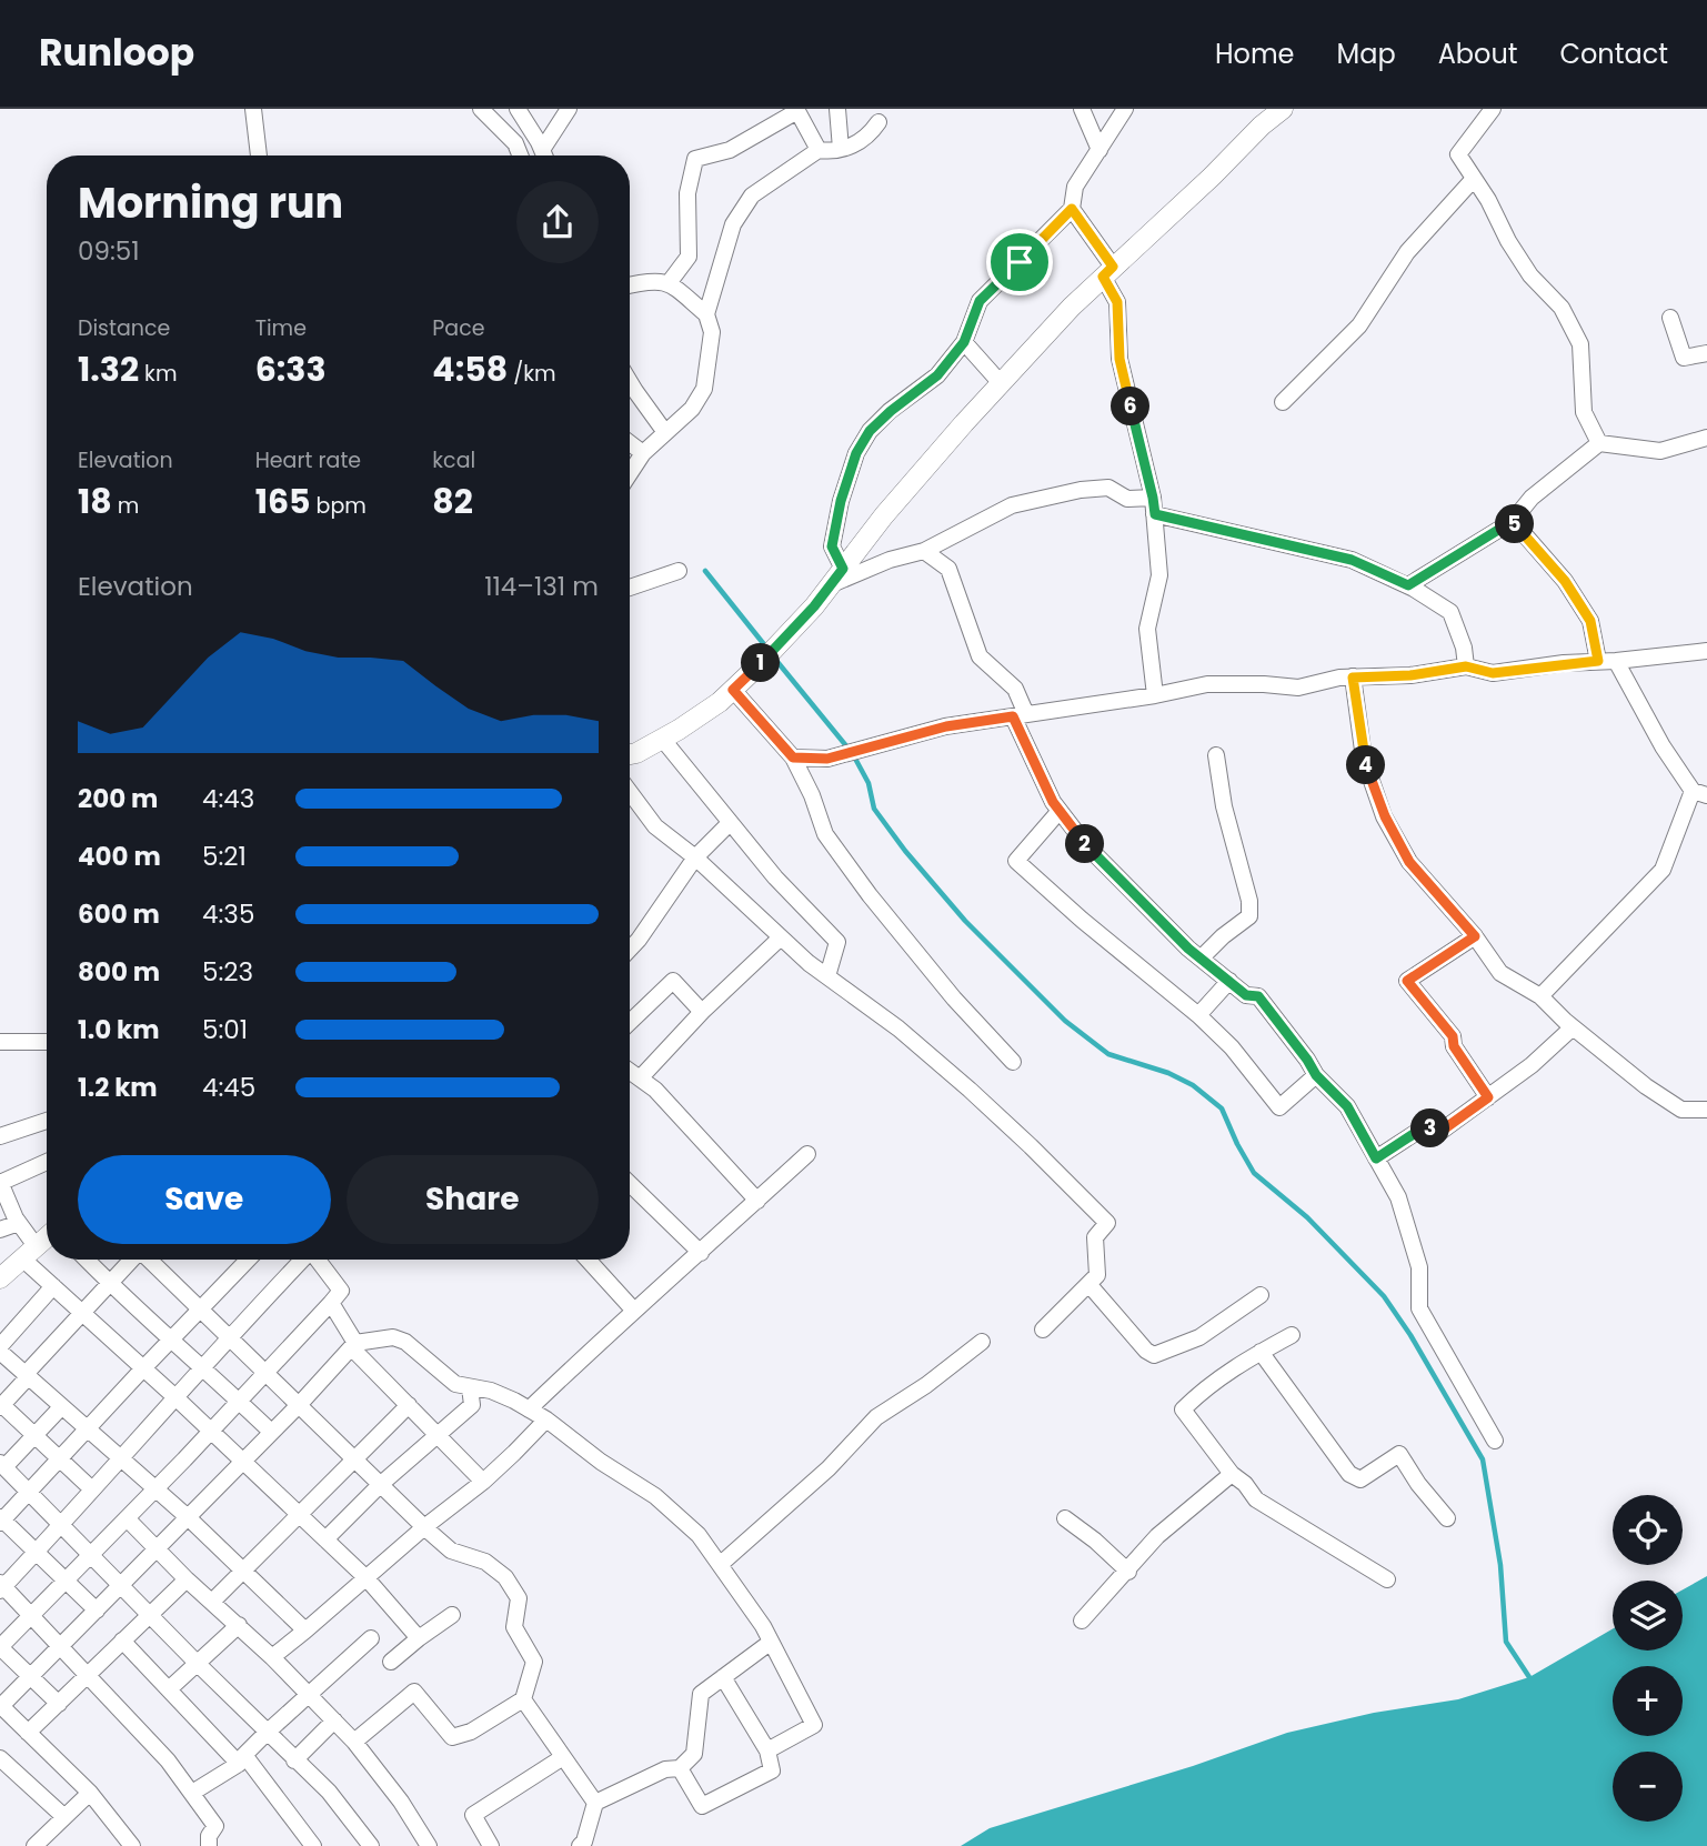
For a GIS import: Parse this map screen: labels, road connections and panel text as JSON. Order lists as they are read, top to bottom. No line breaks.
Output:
{"page":{"header":"Runloop","nav":["Home","Map","About","Contact"],"heading":["Morning run","09:51"],"stats":[["Distance","1.32 km"],["Time","6:33"],["Pace","4:58 /km"],["Elevation","18 m"],["Heart rate","165 bpm"],["kcal","82"]],"pins":["6","5","1","4","2","3"],"chart":["Elevation","114–131 m"],"list":[{"name":"200 m","note":"4:43"},{"name":"400 m","note":"5:21"},{"name":"600 m","note":"4:35"},{"name":"800 m","note":"5:23"},{"name":"1.0 km","note":"5:01"},{"name":"1.2 km","note":"4:45"}],"buttons":["Save","Share"],"map_buttons":["+","−"]}}
